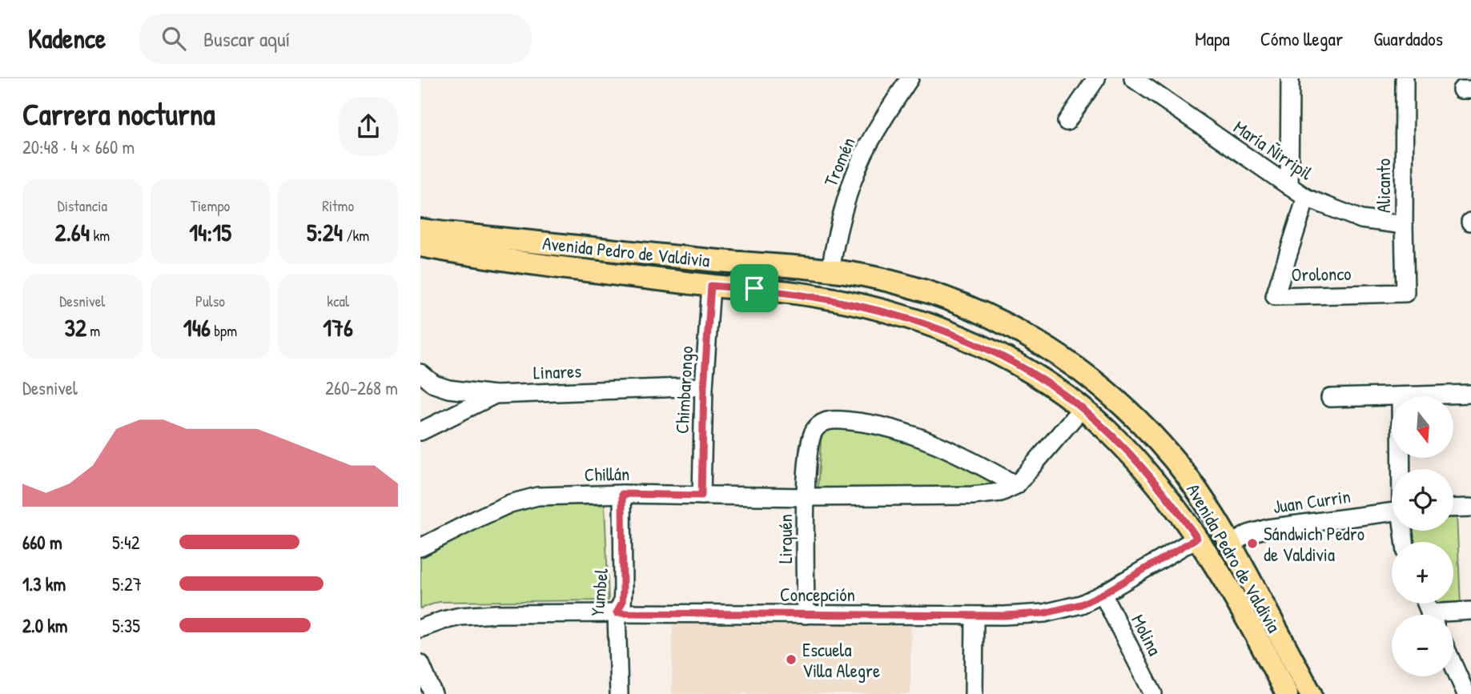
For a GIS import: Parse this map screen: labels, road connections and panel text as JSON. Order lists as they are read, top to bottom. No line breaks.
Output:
{"streets":{"main road":["Avenida Pedro de Valdivia"],"street":["María Ñirripil","Tromén","Alicanto","Orolonco","Linares","Chimbarongo","Chillán","Juan Currin","Lirquén","Yumbel","Concepción","Molina"]},"crossings":[["María Ñirripil","Alicanto"],["María Ñirripil","Orolonco"],["Tromén","Avenida Pedro de Valdivia"],["Alicanto","Orolonco"],["Avenida Pedro de Valdivia","Chimbarongo"],["Avenida Pedro de Valdivia","Juan Currin"],["Avenida Pedro de Valdivia","Concepción"],["Linares","Chimbarongo"],["Chimbarongo","Chillán"],["Chillán","Lirquén"],["Chillán","Yumbel"],["Lirquén","Concepción"],["Yumbel","Concepción"],["Concepción","Molina"]],"places":["Sándwich Pedro de Valdivia","Escuela Villa Alegre"],"north":"bottom","page":{"header":"Kadence","search":"Buscar aquí","nav":["Mapa","Cómo llegar","Guardados"],"heading":["Carrera nocturna","20:48 · 4 × 660 m"],"stats":[["Distancia","2.64 km"],["Tiempo","14:15"],["Ritmo","5:24 /km"],["Desnivel","32 m"],["Pulso","146 bpm"],["kcal","176"]],"chart":["Desnivel","260–268 m"],"map_buttons":["+","−"],"list":[{"name":"660 m","note":"5:42"},{"name":"1.3 km","note":"5:27"},{"name":"2.0 km","note":"5:35"}]}}
